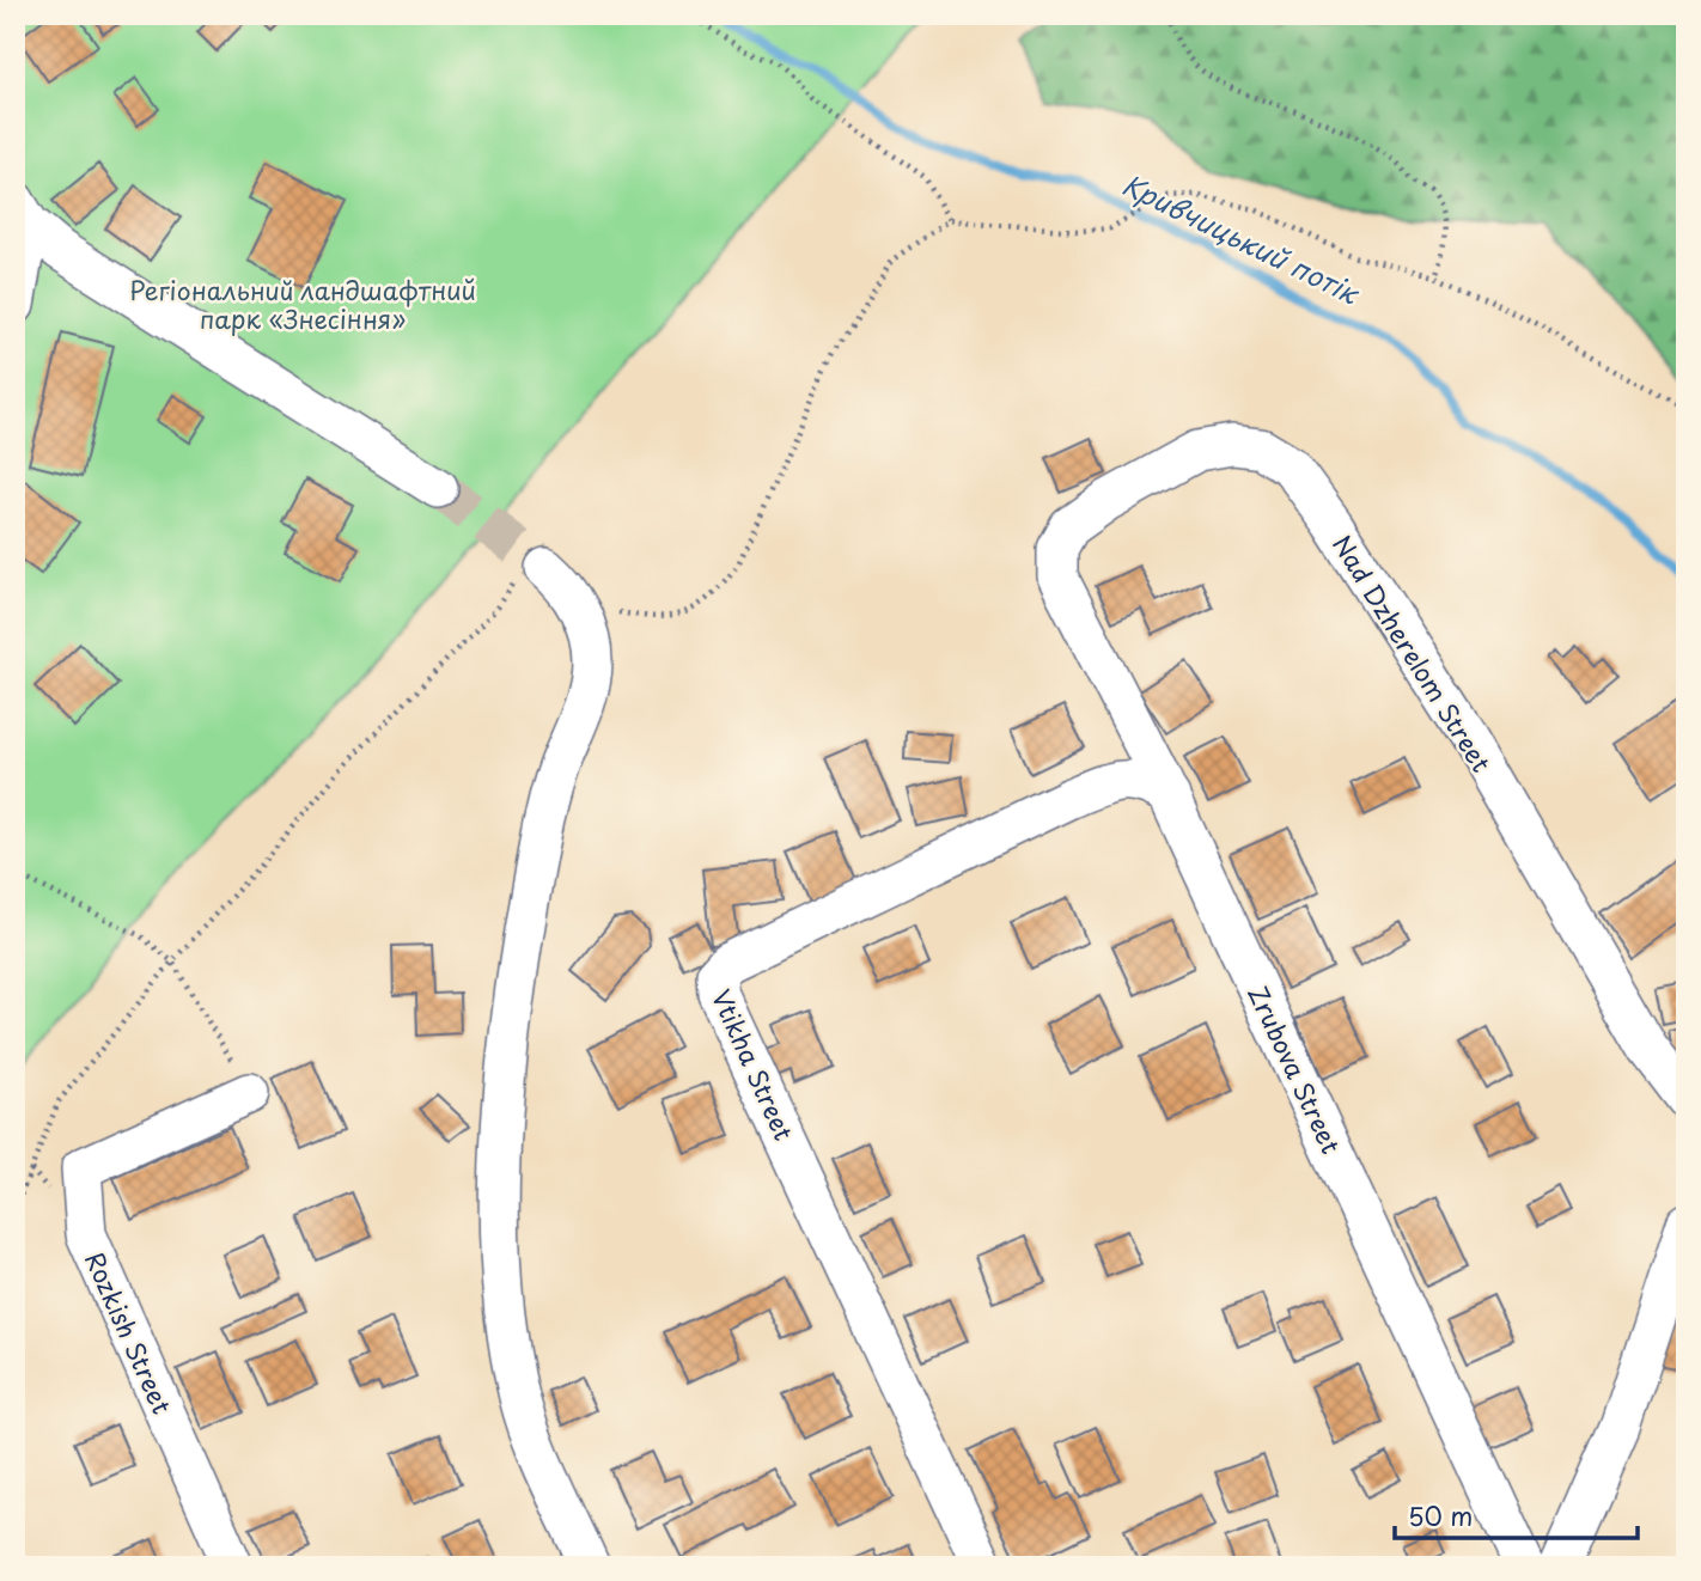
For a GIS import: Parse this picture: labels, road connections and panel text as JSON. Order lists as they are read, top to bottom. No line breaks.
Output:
{"streets":{"street":["Nad Dzherelom Street","Vtikha Street","Zrubova Street","Rozkish Street"]},"crossings":[["Nad Dzherelom Street","Zrubova Street"],["Vtikha Street","Zrubova Street"]],"water":["Кривчицький потік"],"parks":["Регіональний ландшафтний парк «Знесіння»"],"scale_bar":"50 m"}
